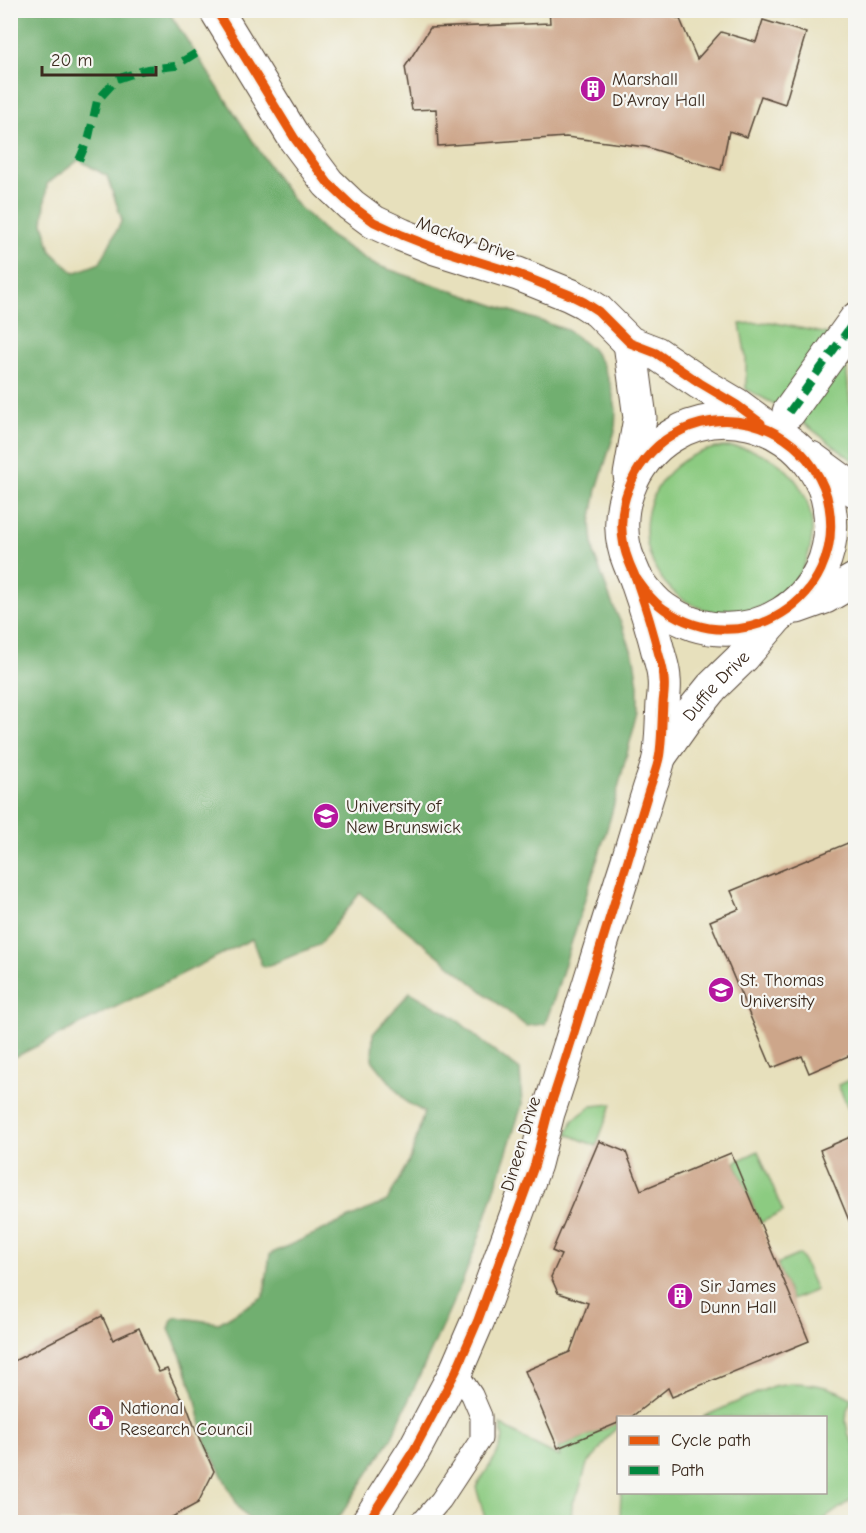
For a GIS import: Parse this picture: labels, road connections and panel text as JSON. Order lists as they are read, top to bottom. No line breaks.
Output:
{"streets":{"street":["Mackay Drive","Duffie Drive","Dineen Drive"]},"crossings":[["Mackay Drive","Duffie Drive"],["Duffie Drive","Dineen Drive"]],"places":{"building":["Marshall D'Avray Hall","Sir James Dunn Hall"],"school or university":["University of New Brunswick","St. Thomas University"],"public building":["National Research Council"]},"legend":["Cycle path","Path"],"scale_bar":"20 m"}
